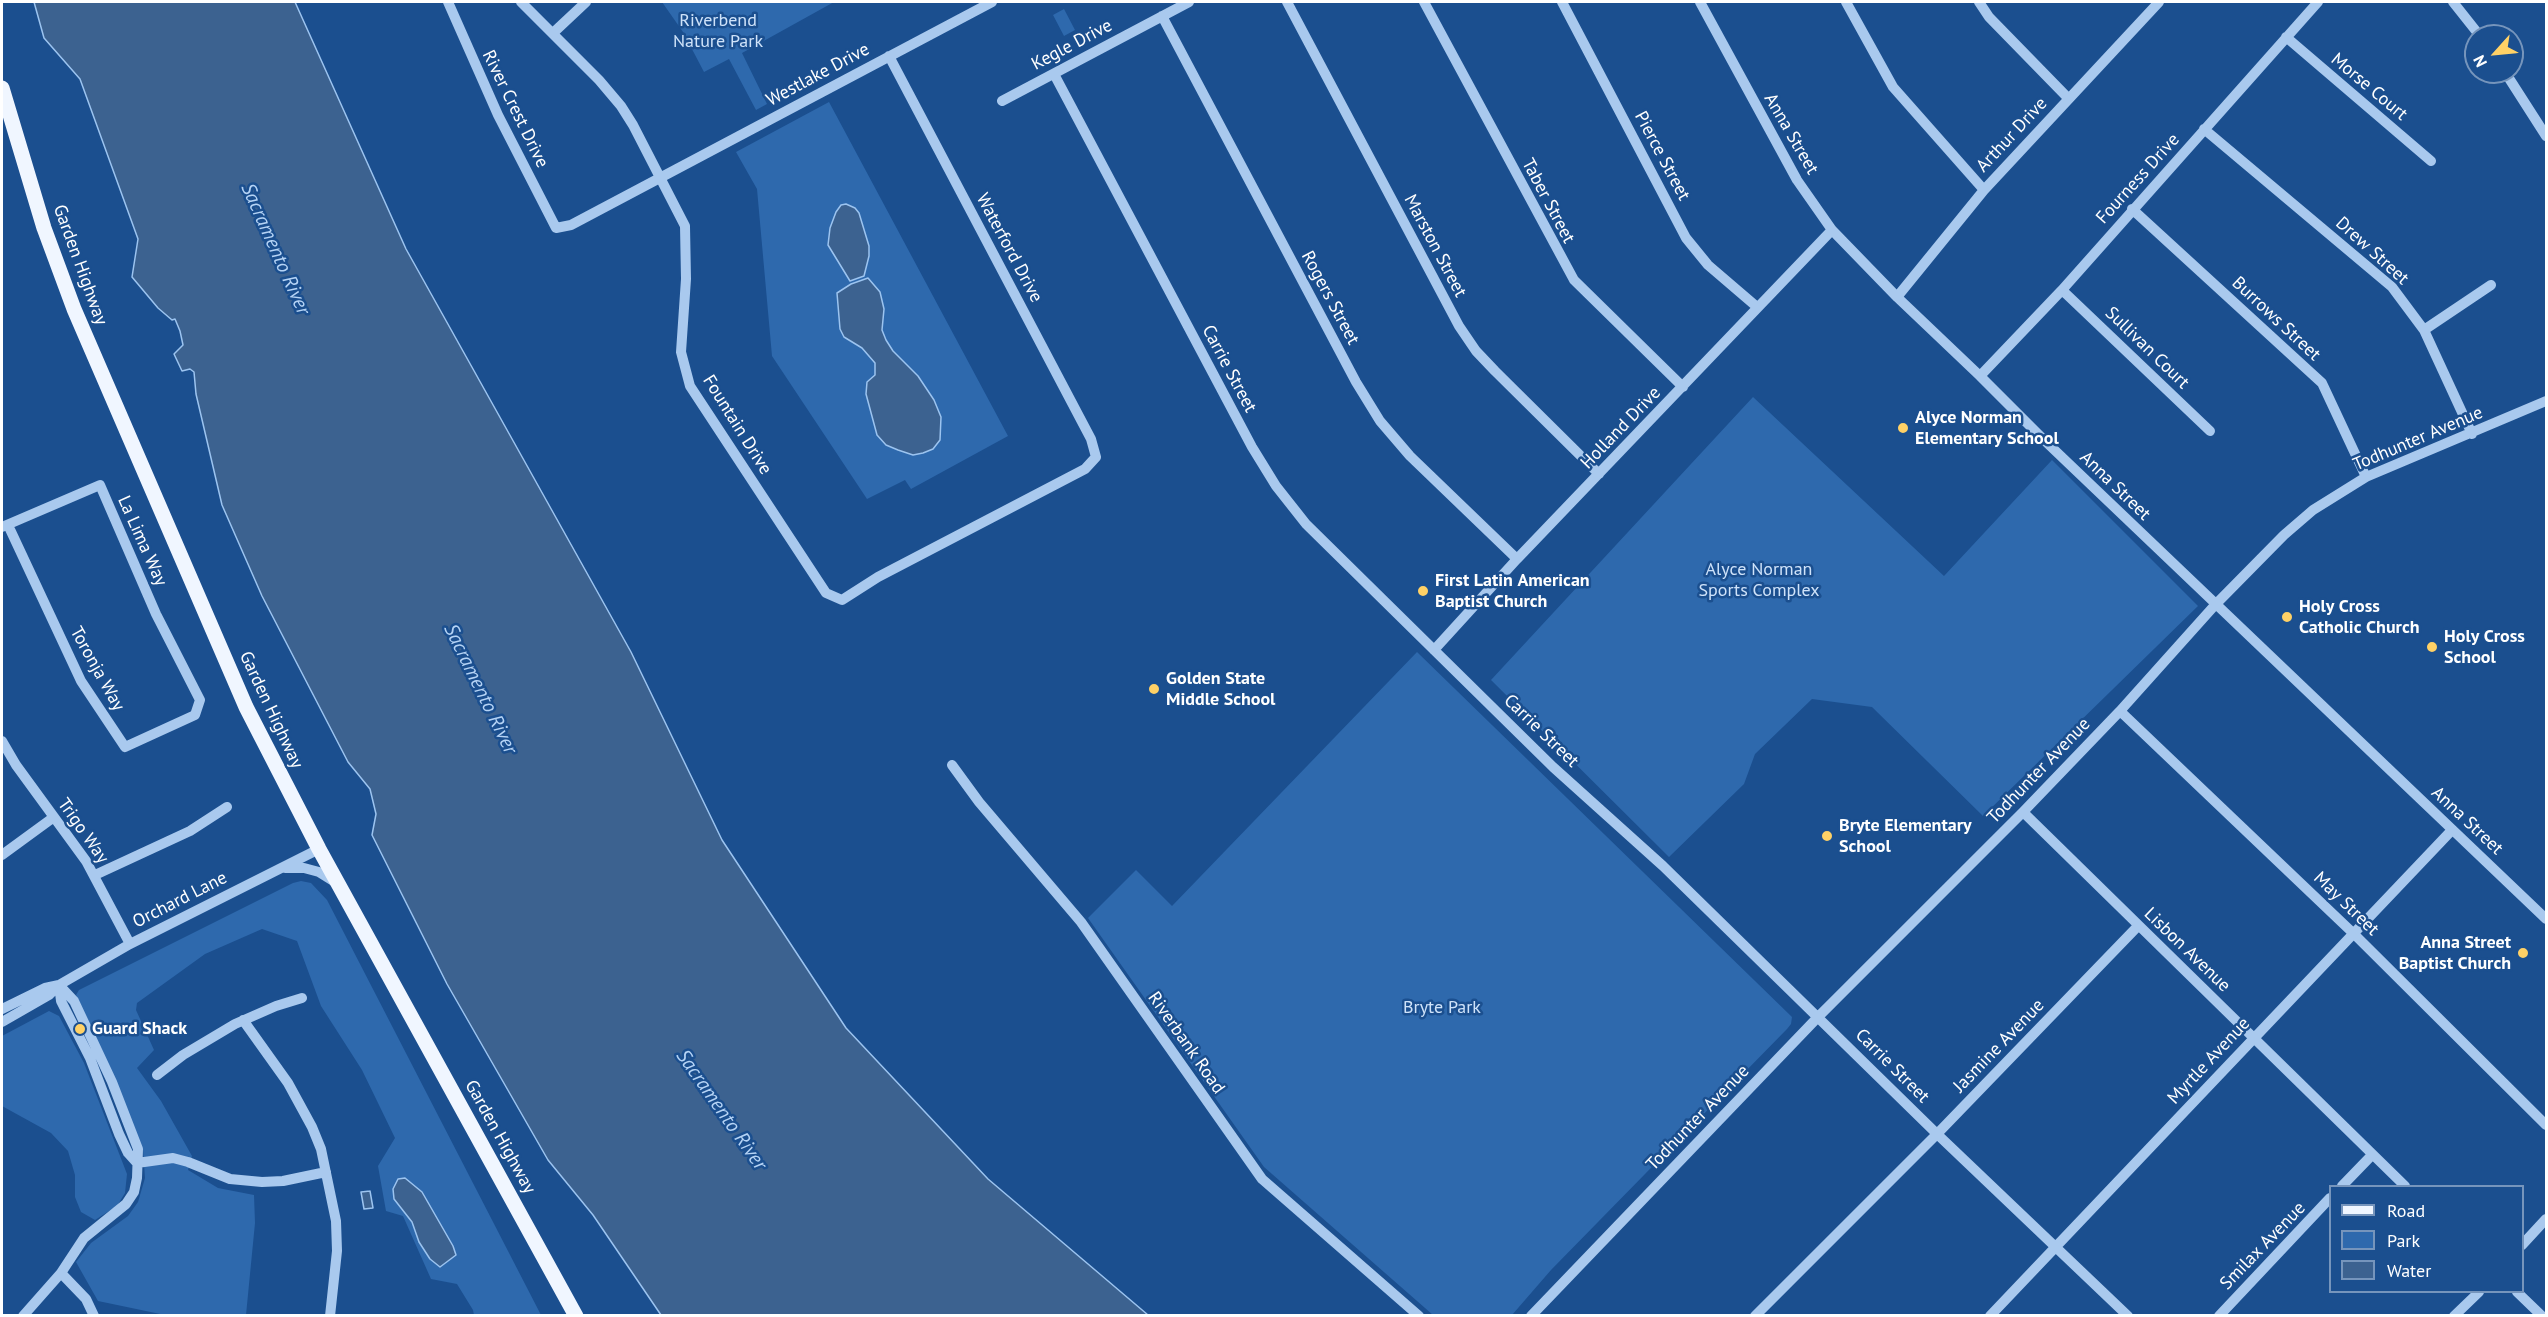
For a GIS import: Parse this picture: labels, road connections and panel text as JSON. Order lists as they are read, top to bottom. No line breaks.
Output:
{"streets":{"main road":["Garden Highway"],"street":["Kegle Drive","Westlake Drive","Morse Court","River Crest Drive","Anna Street","Arthur Drive","Pierce Street","Fourness Drive","Taber Street","Marston Street","Waterford Drive","Drew Street","Rogers Street","Burrows Street","Sullivan Court","Carrie Street","Fountain Drive","Holland Drive","Todhunter Avenue","La Lima Way","Toronja Way","Trigo Way","Orchard Lane","May Street","Lisbon Avenue","Riverbank Road","Jasmine Avenue","Myrtle Avenue","Smilax Avenue"]},"crossings":[["Kegle Drive","Rogers Street"],["Kegle Drive","Carrie Street"],["Westlake Drive","River Crest Drive"],["Westlake Drive","Waterford Drive"],["Westlake Drive","Fountain Drive"],["Morse Court","Fourness Drive"],["Anna Street","Arthur Drive"],["Anna Street","Fourness Drive"],["Anna Street","Holland Drive"],["Anna Street","Todhunter Avenue"],["Anna Street","Myrtle Avenue"],["Pierce Street","Holland Drive"],["Fourness Drive","Drew Street"],["Fourness Drive","Burrows Street"],["Fourness Drive","Sullivan Court"],["Taber Street","Holland Drive"],["Marston Street","Holland Drive"],["Waterford Drive","Fountain Drive"],["Drew Street","Todhunter Avenue"],["Garden Highway","Orchard Lane"],["Rogers Street","Holland Drive"],["Burrows Street","Todhunter Avenue"],["Carrie Street","Holland Drive"],["Carrie Street","Todhunter Avenue"],["Carrie Street","Jasmine Avenue"],["Carrie Street","Myrtle Avenue"],["Todhunter Avenue","May Street"],["Todhunter Avenue","Lisbon Avenue"],["La Lima Way","Toronja Way"],["Trigo Way","Orchard Lane"],["May Street","Myrtle Avenue"],["Lisbon Avenue","Jasmine Avenue"],["Lisbon Avenue","Myrtle Avenue"]],"water":["Sacramento River"],"parks":["Riverbend Nature Park","Alyce Norman Sports Complex","Bryte Park"],"places":["Alyce Norman Elementary School","First Latin American Baptist Church","Holy Cross Catholic Church","Holy Cross School","Golden State Middle School","Bryte Elementary School","Anna Street Baptist Church","Guard Shack"],"legend":["Road","Park","Water"],"north":"bottom left"}
